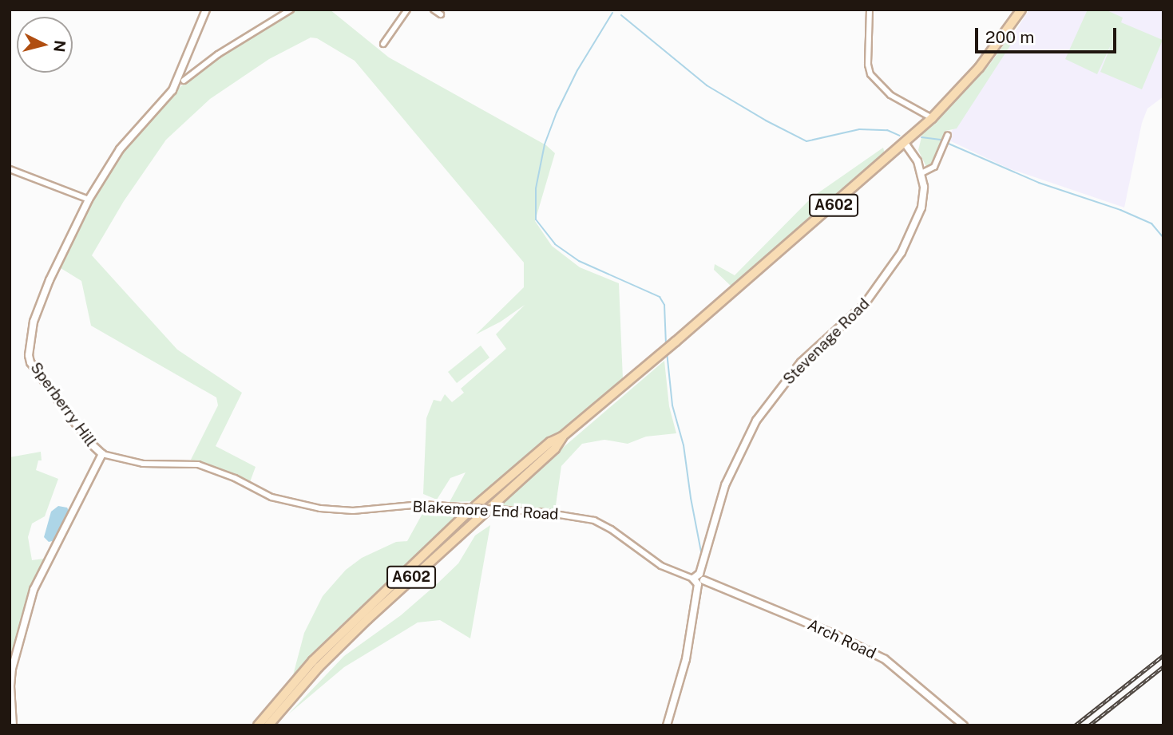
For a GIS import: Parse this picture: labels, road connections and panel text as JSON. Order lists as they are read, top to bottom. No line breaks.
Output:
{"streets":{"main road":["A602"],"street":["Stevenage Road","Sperberry Hill","Blakemore End Road","Arch Road"]},"crossings":[["A602","Stevenage Road"],["Stevenage Road","Blakemore End Road"],["Stevenage Road","Arch Road"],["Sperberry Hill","Blakemore End Road"],["Blakemore End Road","Arch Road"]],"scale_bar":"200 m","north":"right"}
